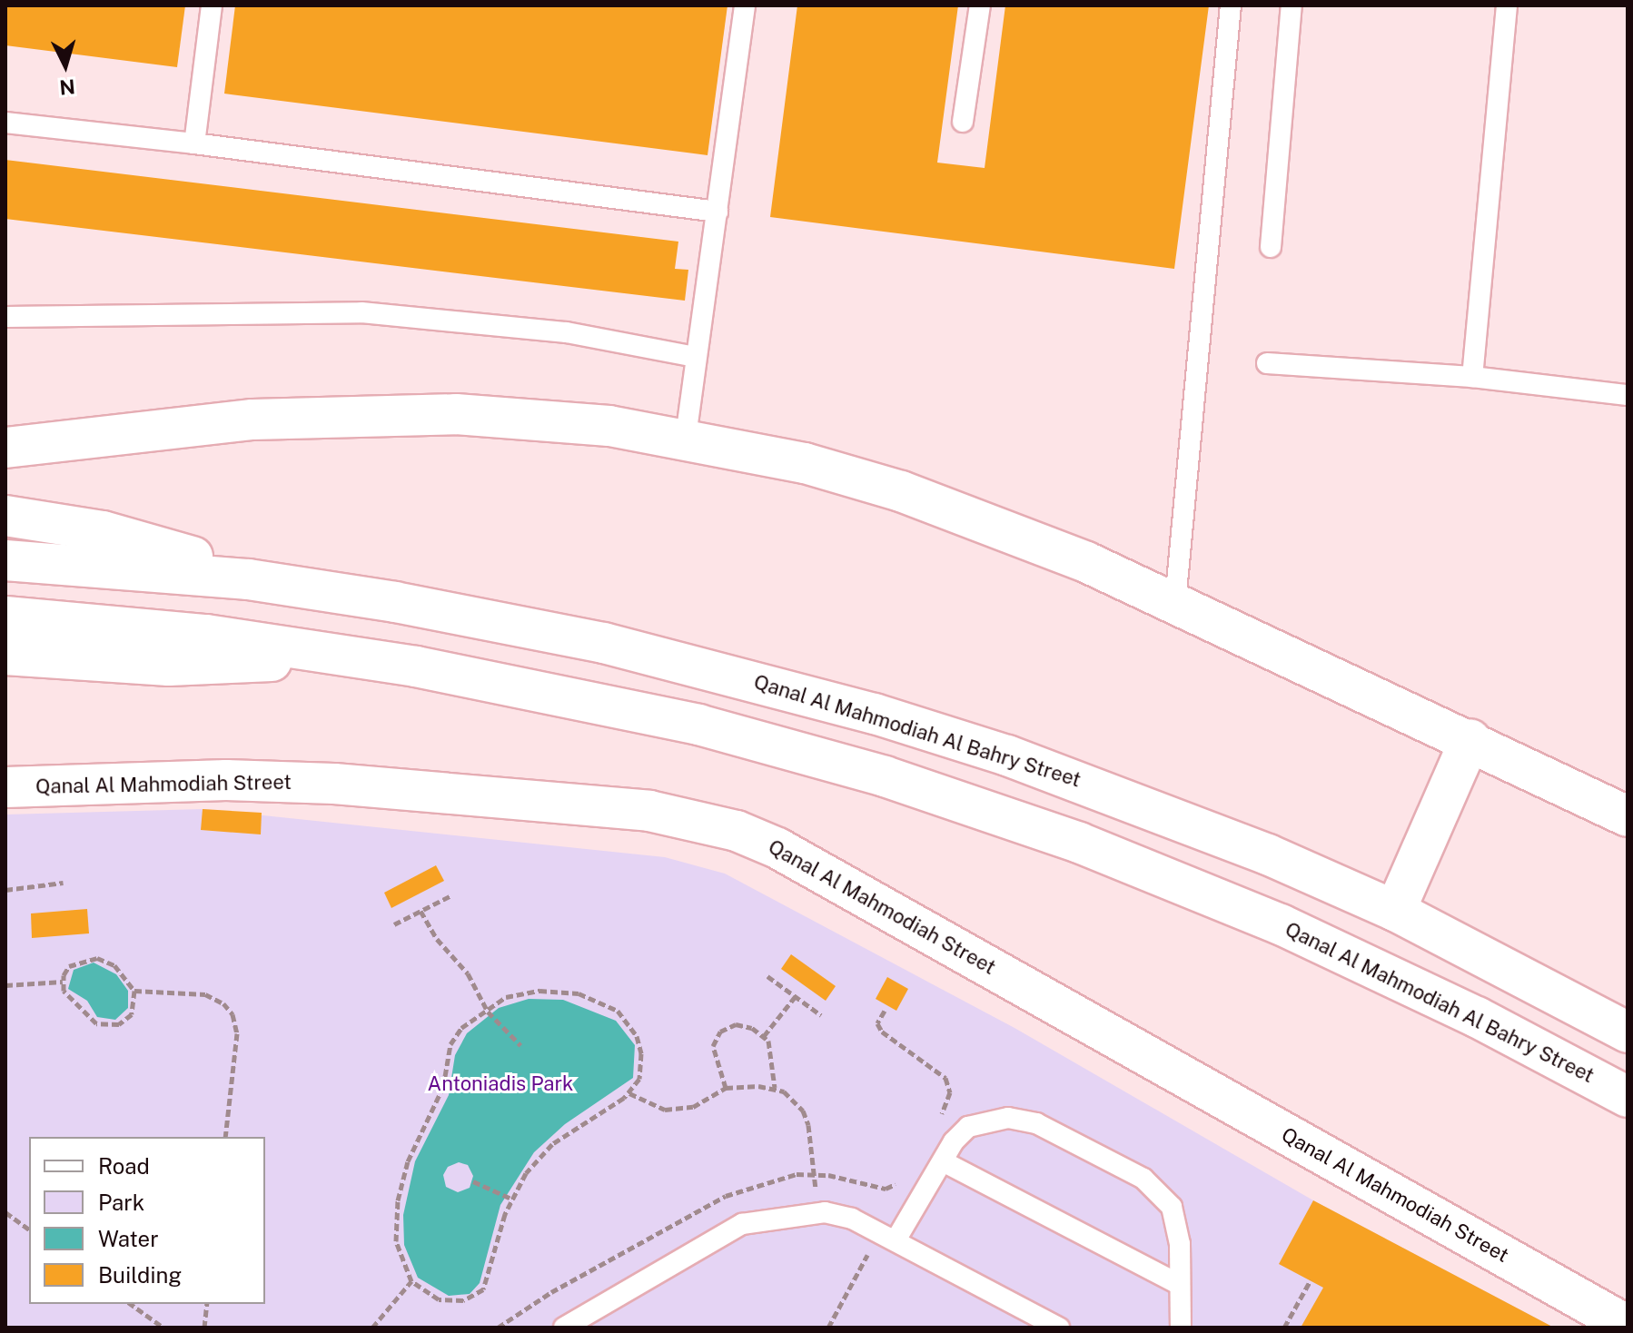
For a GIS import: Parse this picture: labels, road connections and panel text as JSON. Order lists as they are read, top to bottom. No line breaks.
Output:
{"streets":{"main road":["Qanal Al Mahmodiah Al Bahry Street","Qanal Al Mahmodiah Street"]},"parks":["Antoniadis Park"],"legend":["Road","Park","Water","Building"],"north":"bottom"}
